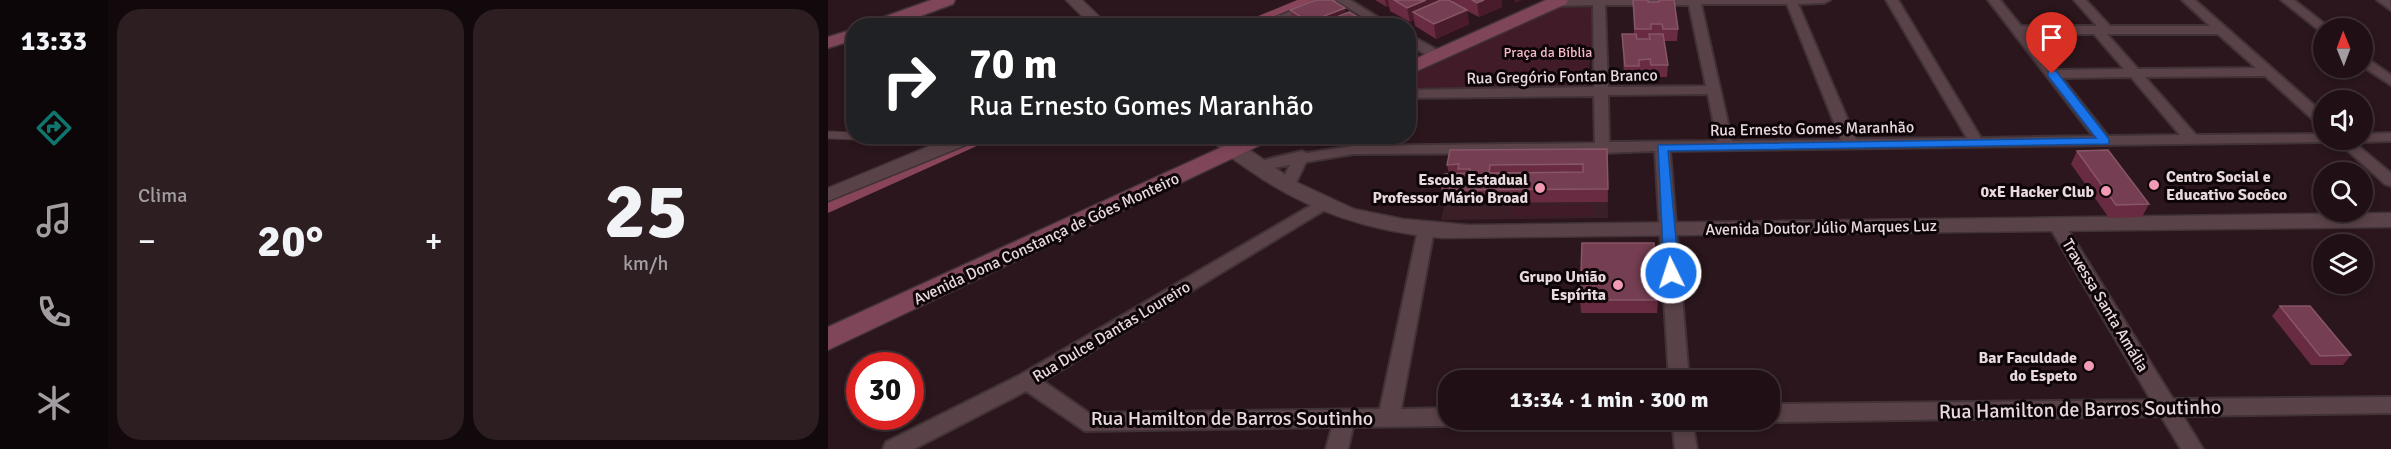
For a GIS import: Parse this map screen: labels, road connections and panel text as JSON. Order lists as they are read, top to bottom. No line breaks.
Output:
{"streets":{"main road":["Avenida Dona Constança de Góes Monteiro"],"street":["Rua Gregório Fontan Branco","Rua Ernesto Gomes Maranhão","Avenida Doutor Júlio Marques Luz","Travessa Santa Amália","Rua Dulce Dantas Loureiro","Rua Hamilton de Barros Soutinho"]},"crossings":[["Rua Ernesto Gomes Maranhão","Avenida Doutor Júlio Marques Luz"],["Avenida Doutor Júlio Marques Luz","Avenida Dona Constança de Góes Monteiro"],["Avenida Doutor Júlio Marques Luz","Travessa Santa Amália"],["Avenida Doutor Júlio Marques Luz","Rua Dulce Dantas Loureiro"],["Travessa Santa Amália","Rua Hamilton de Barros Soutinho"],["Rua Dulce Dantas Loureiro","Rua Hamilton de Barros Soutinho"]],"parks":["Praça da Bíblia"],"places":["Centro Social e Educativo Socôco","Escola Estadual Professor Mário Broad","0xE Hacker Club","Grupo União Espírita","Bar Faculdade do Espeto"],"north":"top","page":{"tabs":"13:33","tile":["Clima",["25","km/h"]],"turn":["70 m","Rua Ernesto Gomes Maranhão"],"heat":["−","20°","+"],"limit":"30","trip":"13:34 · 1 min · 300 m"}}
